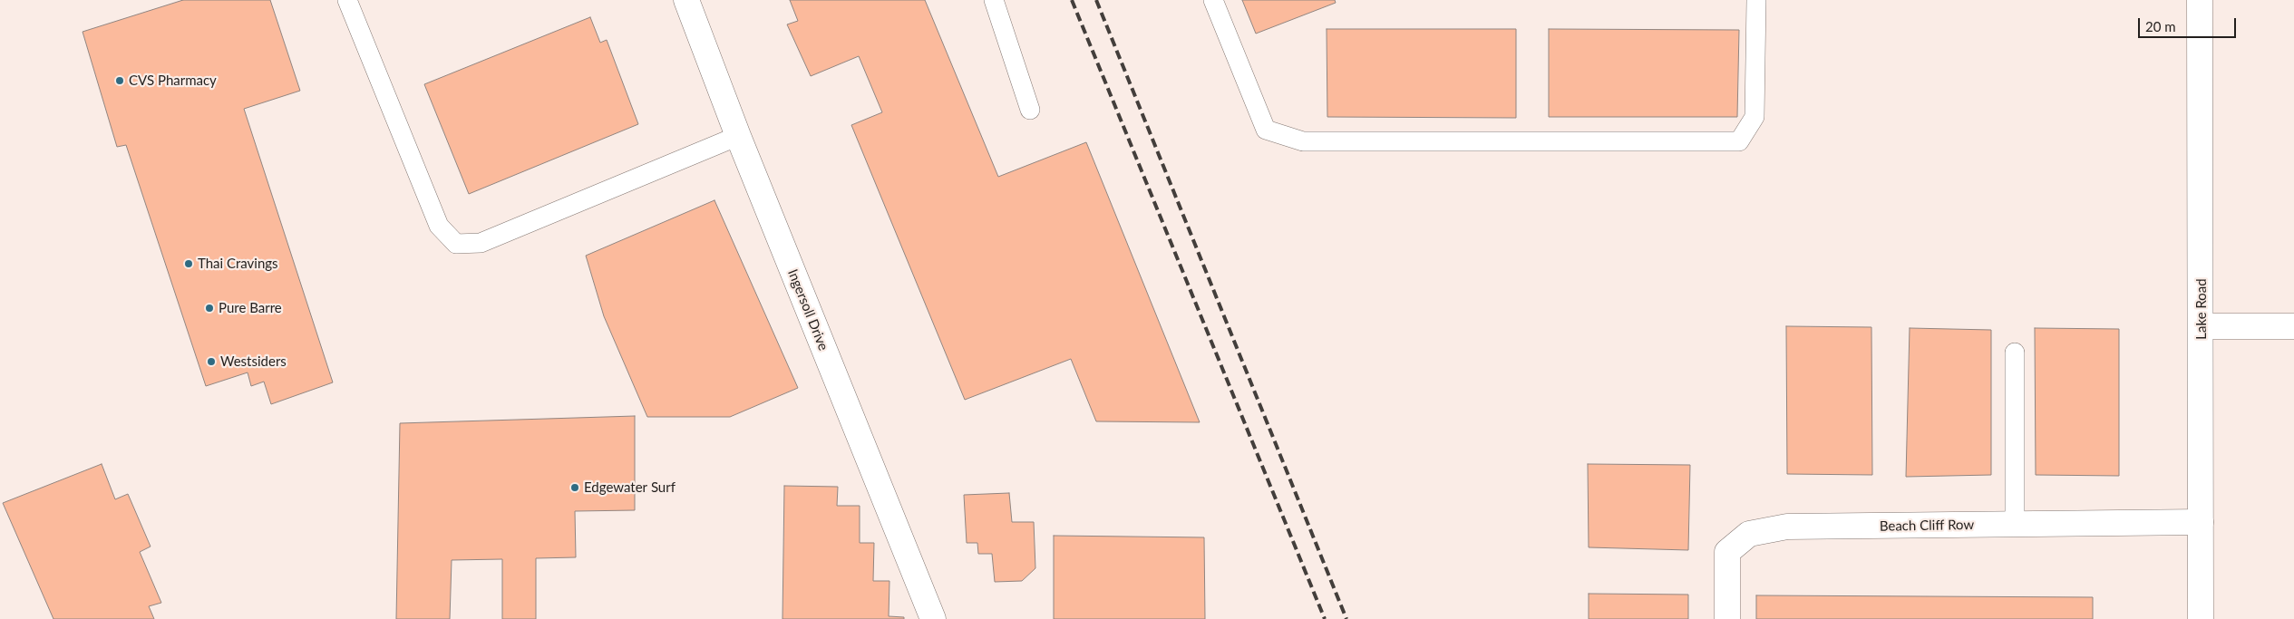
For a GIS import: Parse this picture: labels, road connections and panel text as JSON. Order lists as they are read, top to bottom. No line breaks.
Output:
{"streets":{"street":["Lake Road","Ingersoll Drive","Beach Cliff Row"]},"crossings":[["Lake Road","Beach Cliff Row"]],"places":["CVS Pharmacy","Thai Cravings","Pure Barre","Westsiders","Edgewater Surf"],"scale_bar":"20 m"}
